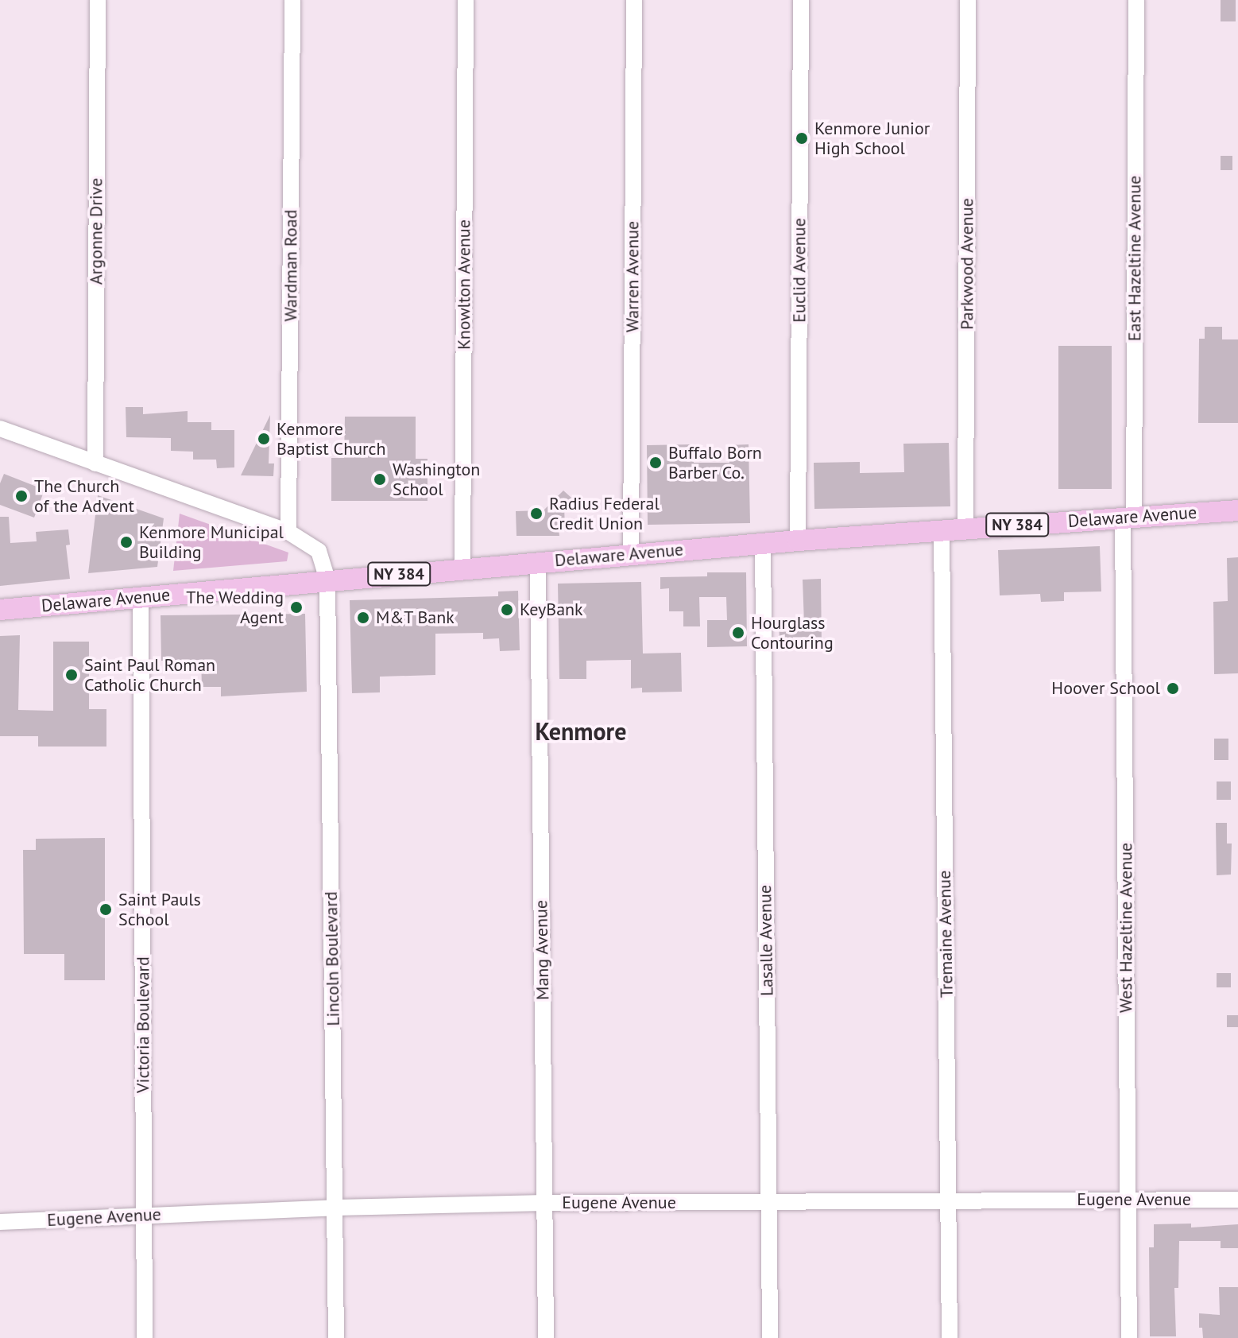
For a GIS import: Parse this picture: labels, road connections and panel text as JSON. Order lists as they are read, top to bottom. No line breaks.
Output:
{"streets":{"main road":["Delaware Avenue","NY 384"],"street":["Argonne Drive","East Hazeltine Avenue","Parkwood Avenue","Wardman Road","Euclid Avenue","Warren Avenue","Knowlton Avenue","West Hazeltine Avenue","Tremaine Avenue","Lasalle Avenue","Mang Avenue","Lincoln Boulevard","Victoria Boulevard","Eugene Avenue"]},"crossings":[["Argonne Drive","Lincoln Boulevard"],["East Hazeltine Avenue","Delaware Avenue"],["East Hazeltine Avenue","West Hazeltine Avenue"],["Parkwood Avenue","Delaware Avenue"],["Wardman Road","Lincoln Boulevard"],["Euclid Avenue","Delaware Avenue"],["Warren Avenue","Delaware Avenue"],["Knowlton Avenue","Delaware Avenue"],["Delaware Avenue","West Hazeltine Avenue"],["Delaware Avenue","Tremaine Avenue"],["Delaware Avenue","Lasalle Avenue"],["Delaware Avenue","Mang Avenue"],["Delaware Avenue","Lincoln Boulevard"],["Delaware Avenue","Victoria Boulevard"],["West Hazeltine Avenue","Eugene Avenue"],["Tremaine Avenue","Eugene Avenue"],["Lasalle Avenue","Eugene Avenue"],["Mang Avenue","Eugene Avenue"],["Lincoln Boulevard","Eugene Avenue"],["Victoria Boulevard","Eugene Avenue"]],"districts":["Kenmore"],"places":["Kenmore Junior High School","Kenmore Baptist Church","Buffalo Born Barber Co.","Washington School","The Church of the Advent","Radius Federal Credit Union","Kenmore Municipal Building","The Wedding Agent","KeyBank","M&T Bank","Hourglass Contouring","Saint Paul Roman Catholic Church","Hoover School","Saint Pauls School"]}
